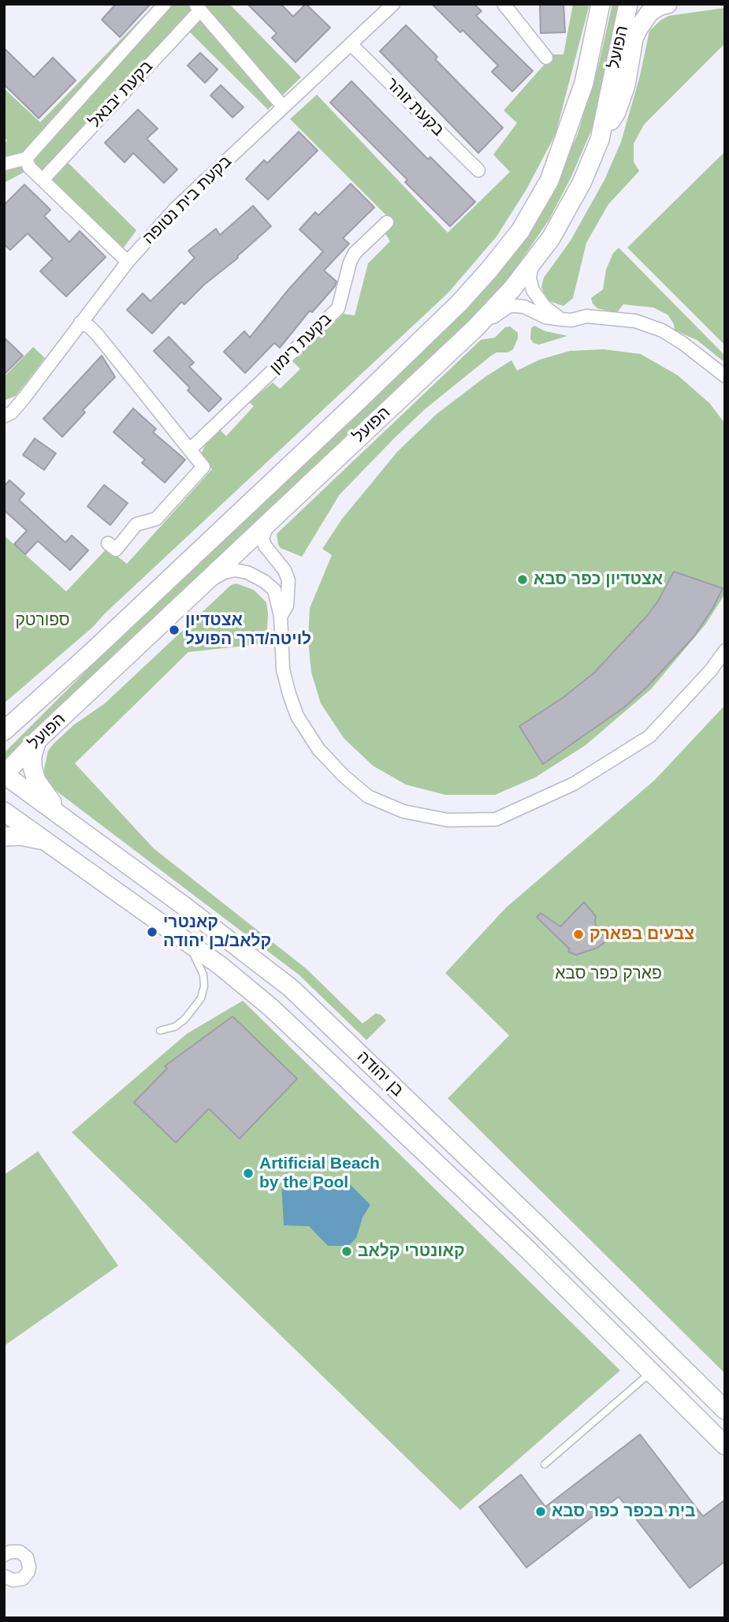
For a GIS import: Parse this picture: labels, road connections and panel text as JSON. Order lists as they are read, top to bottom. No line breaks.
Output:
{"streets":{"main road":["הפועל","בן יהודה"],"street":["בקעת יבנאל","בקעת זוהר","בקעת בית נטופה","בקעת רימון"]},"crossings":[["הפועל","בן יהודה"],["בקעת זוהר","בקעת בית נטופה"]],"parks":["ספורטק","פארק כפר סבא"],"places":["אצטדיון כפר סבא","אצטדיון לויטה/דרך הפועל","קאנטרי קלאב/בן יהודה","צבעים בפארק","Artificial Beach by the Pool","קאונטרי קלאב","בית בכפר כפר סבא"]}
